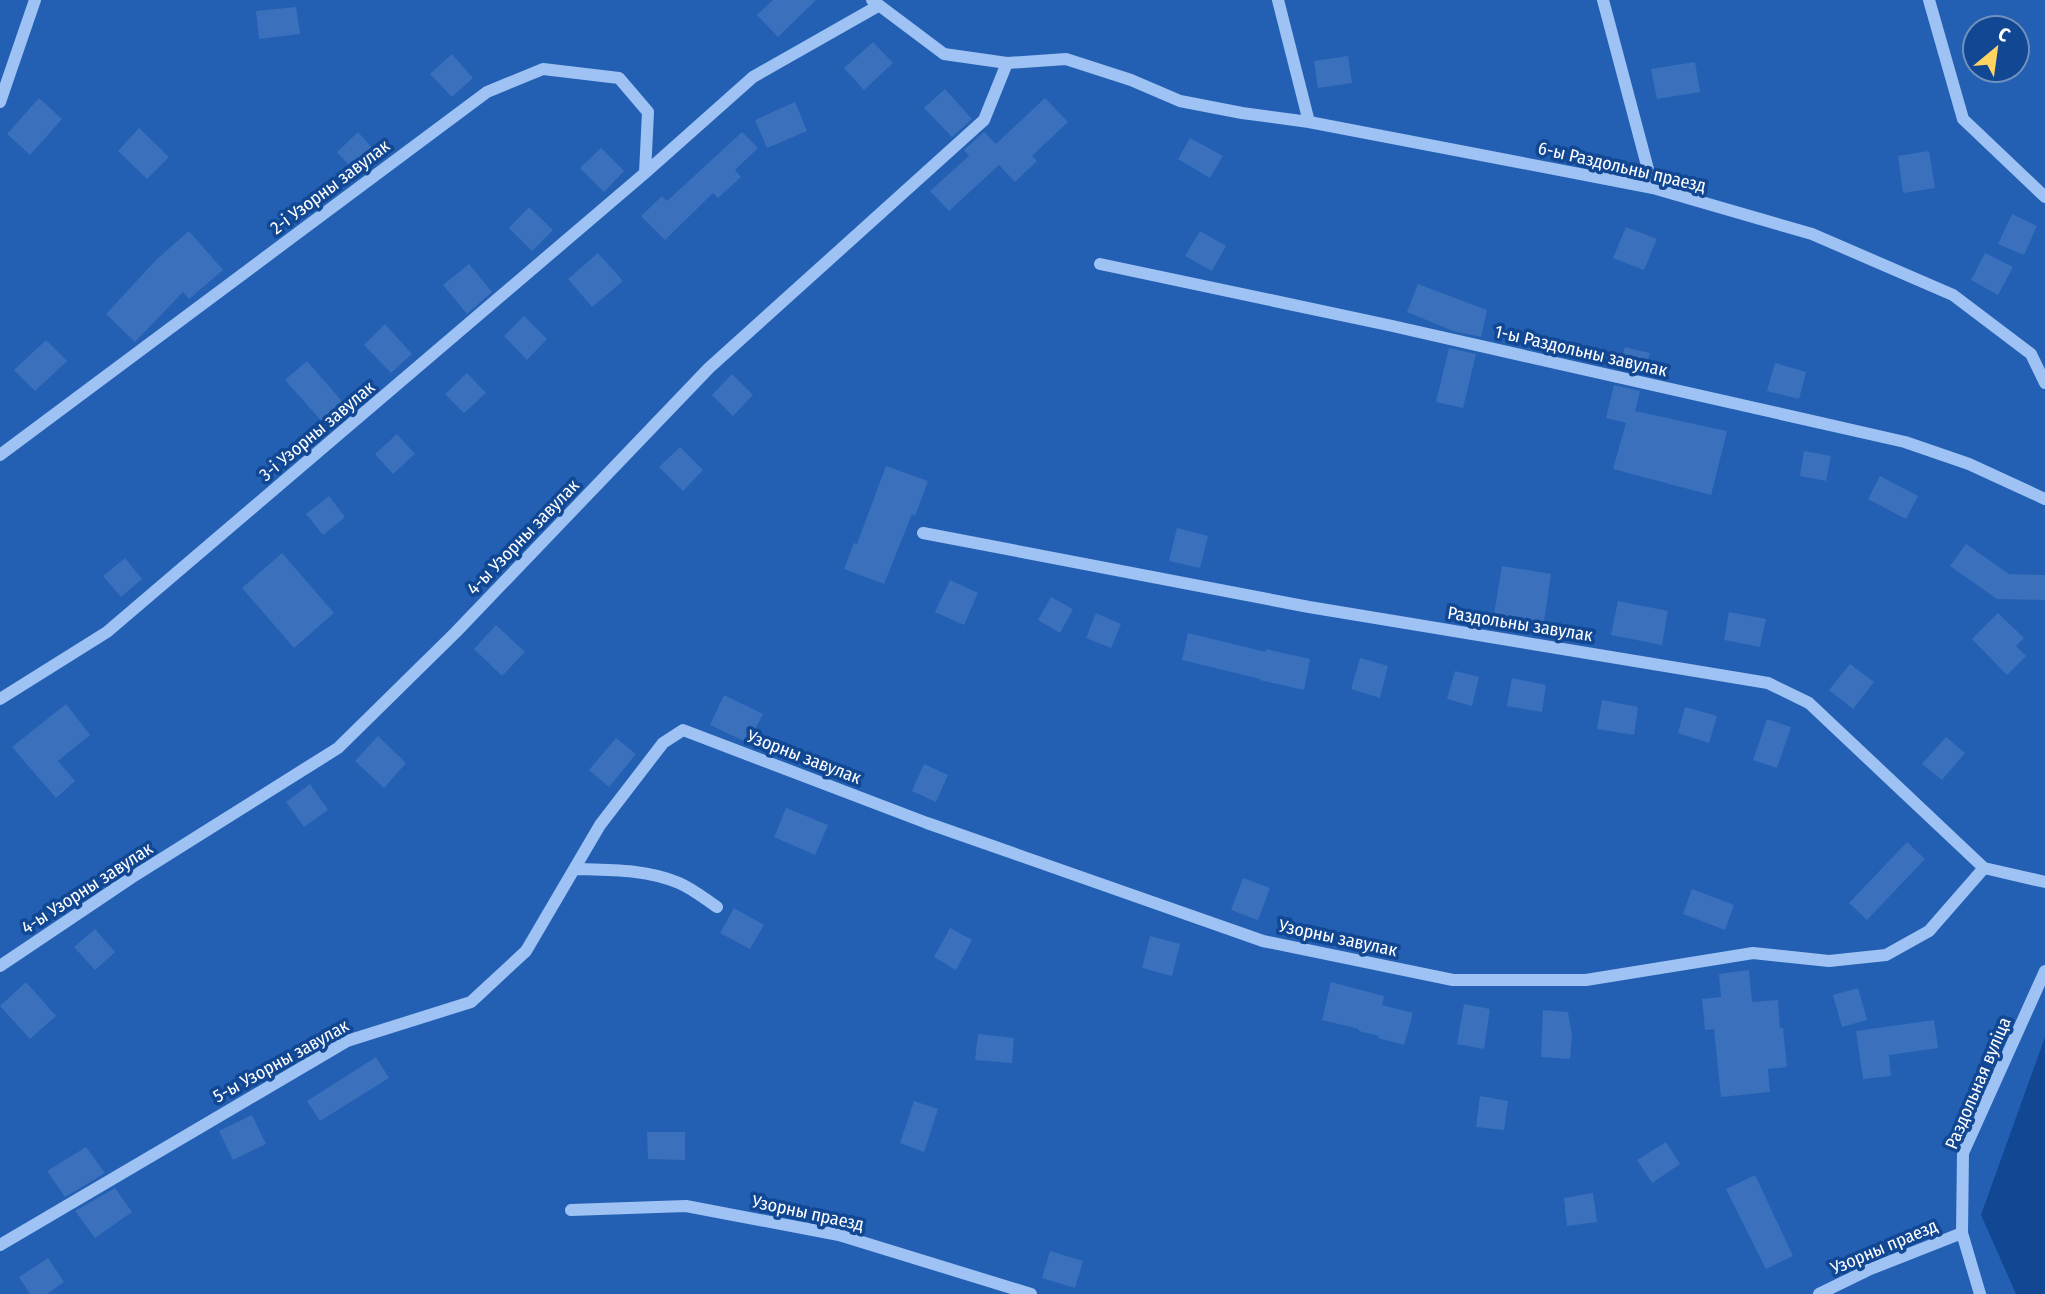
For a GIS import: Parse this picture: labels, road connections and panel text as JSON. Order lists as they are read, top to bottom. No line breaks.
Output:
{"streets":{"street":["6-ы Раздольны праезд","2-і Узорны завулак","1-ы Раздольны завулак","3-і Узорны завулак","4-ы Узорны завулак","Раздольны завулак","Узорны завулак","5-ы Узорны завулак","Раздольная вуліца","Узорны праезд"]},"crossings":[["6-ы Раздольны праезд","3-і Узорны завулак"],["6-ы Раздольны праезд","4-ы Узорны завулак"],["2-і Узорны завулак","3-і Узорны завулак"],["Раздольны завулак","Узорны завулак"],["Узорны завулак","5-ы Узорны завулак"],["Раздольная вуліца","Узорны праезд"]],"north":"top right"}
